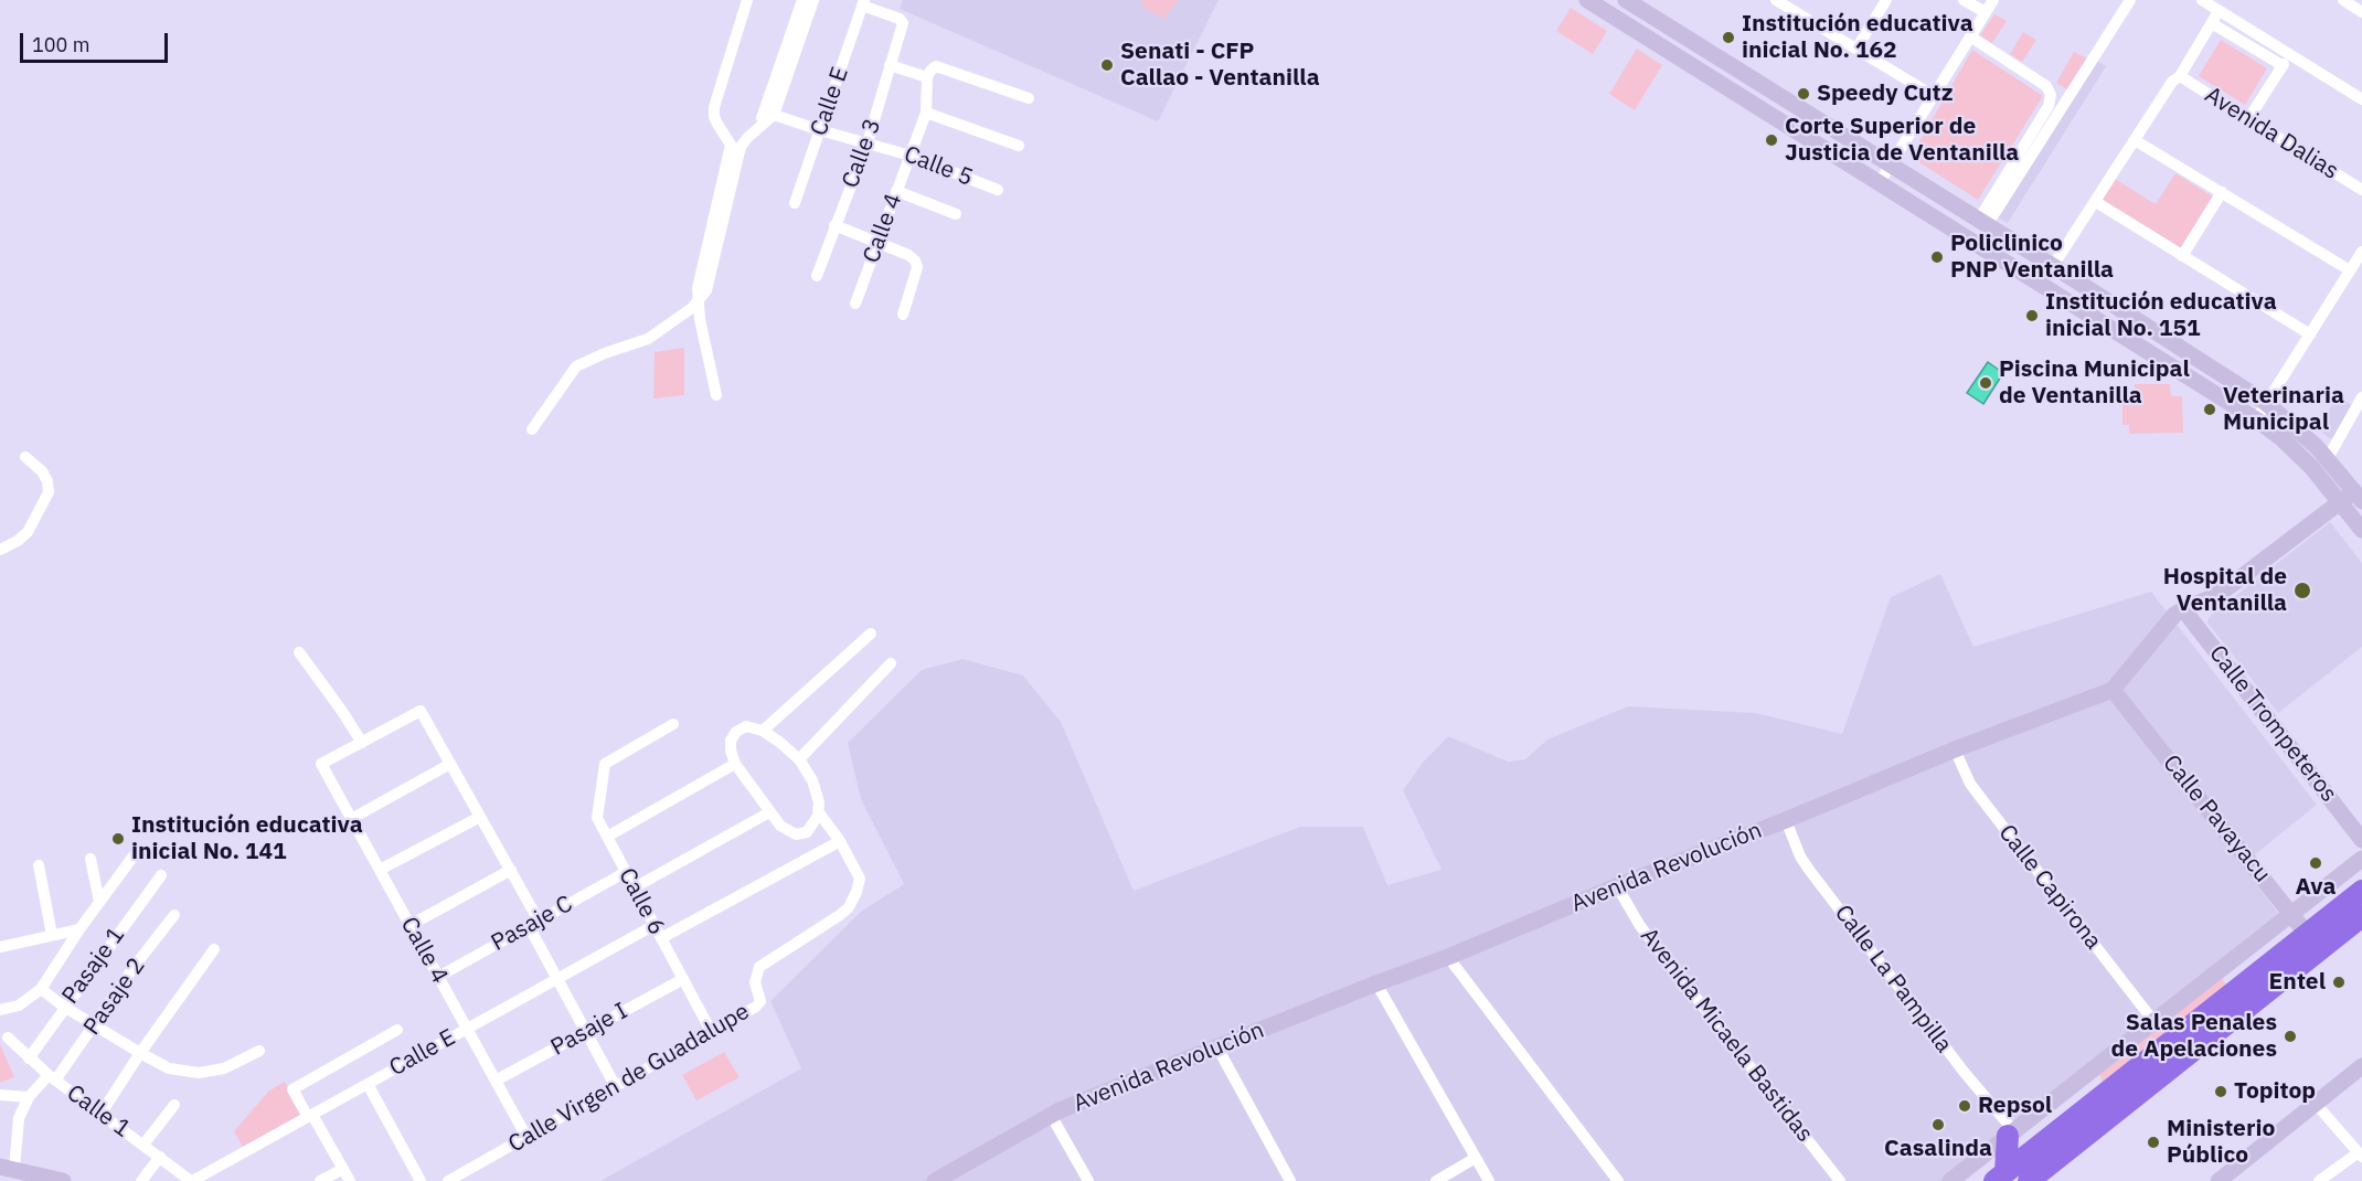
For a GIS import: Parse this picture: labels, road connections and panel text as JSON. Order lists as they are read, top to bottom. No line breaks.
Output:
{"streets":{"street":["Calle E","Avenida Dalias","Calle 3","Calle 5","Calle 4","Calle Trompeteros","Calle Pavayacu","Avenida Revolución","Calle Capirona","Calle 6","Pasaje C","Pasaje 1","Calle La Pampilla","Pasaje 2","Pasaje I","Avenida Micaela Bastidas","Calle Virgen de Guadalupe","Calle 1"]},"crossings":[["Calle E","Calle 3"],["Calle E","Calle 5"],["Calle E","Calle 4"],["Calle E","Calle 6"],["Calle E","Calle 1"],["Calle 3","Calle 5"],["Calle 5","Calle 4"],["Calle 4","Pasaje C"],["Calle 4","Pasaje I"],["Calle 4","Calle Virgen de Guadalupe"],["Calle Pavayacu","Avenida Revolución"],["Avenida Revolución","Calle Capirona"],["Avenida Revolución","Calle La Pampilla"],["Avenida Revolución","Avenida Micaela Bastidas"],["Calle 6","Pasaje C"],["Calle 6","Pasaje I"],["Calle 6","Calle Virgen de Guadalupe"],["Pasaje 1","Calle 1"],["Pasaje 2","Calle 1"]],"places":["Institución educativa inicial No. 162","Senati - CFP Callao - Ventanilla","Speedy Cutz","Corte Superior de Justicia de Ventanilla","Policlinico PNP Ventanilla","Institución educativa inicial No. 151","Piscina Municipal de Ventanilla","Veterinaria Municipal","Hospital de Ventanilla","Institución educativa inicial No. 141","Ava","Entel","Salas Penales de Apelaciones","Topitop","Repsol","Casalinda","Ministerio Público"],"scale_bar":"100 m"}
